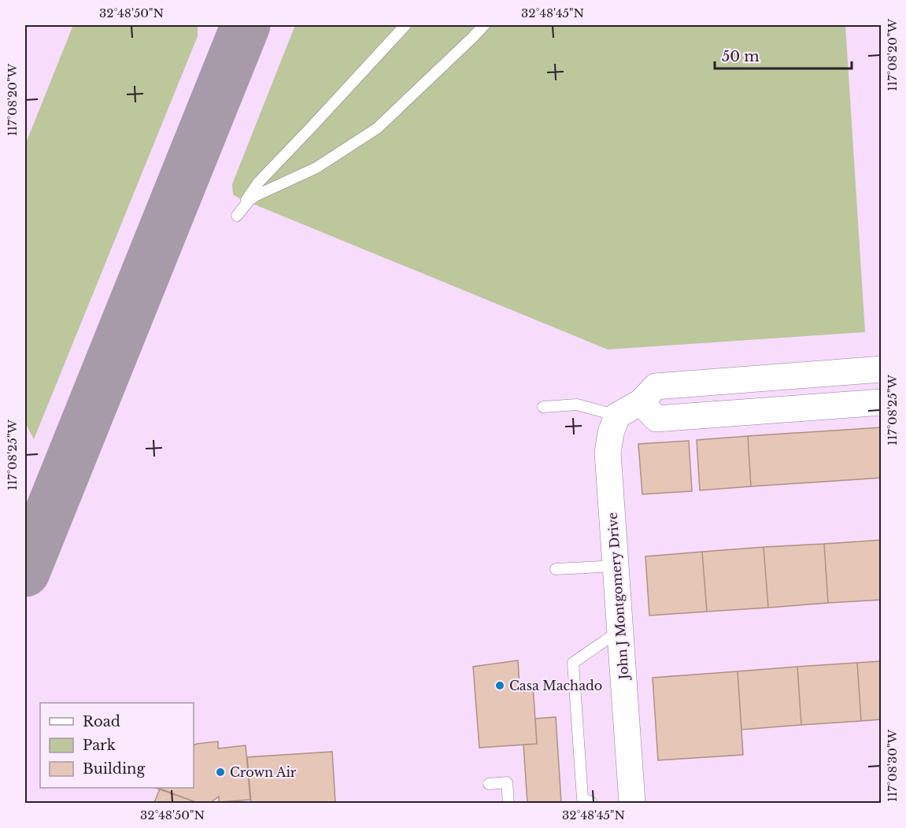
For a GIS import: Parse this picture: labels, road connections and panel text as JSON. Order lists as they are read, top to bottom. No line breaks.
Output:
{"streets":{"street":["John J Montgomery Drive"]},"places":["Casa Machado","Crown Air"],"legend":["Road","Park","Building"],"scale_bar":"50 m","coordinates":["32°48'50\"N","32°48'45\"N","117°08'20\"W","117°08'25\"W","117°08'30\"W"]}
